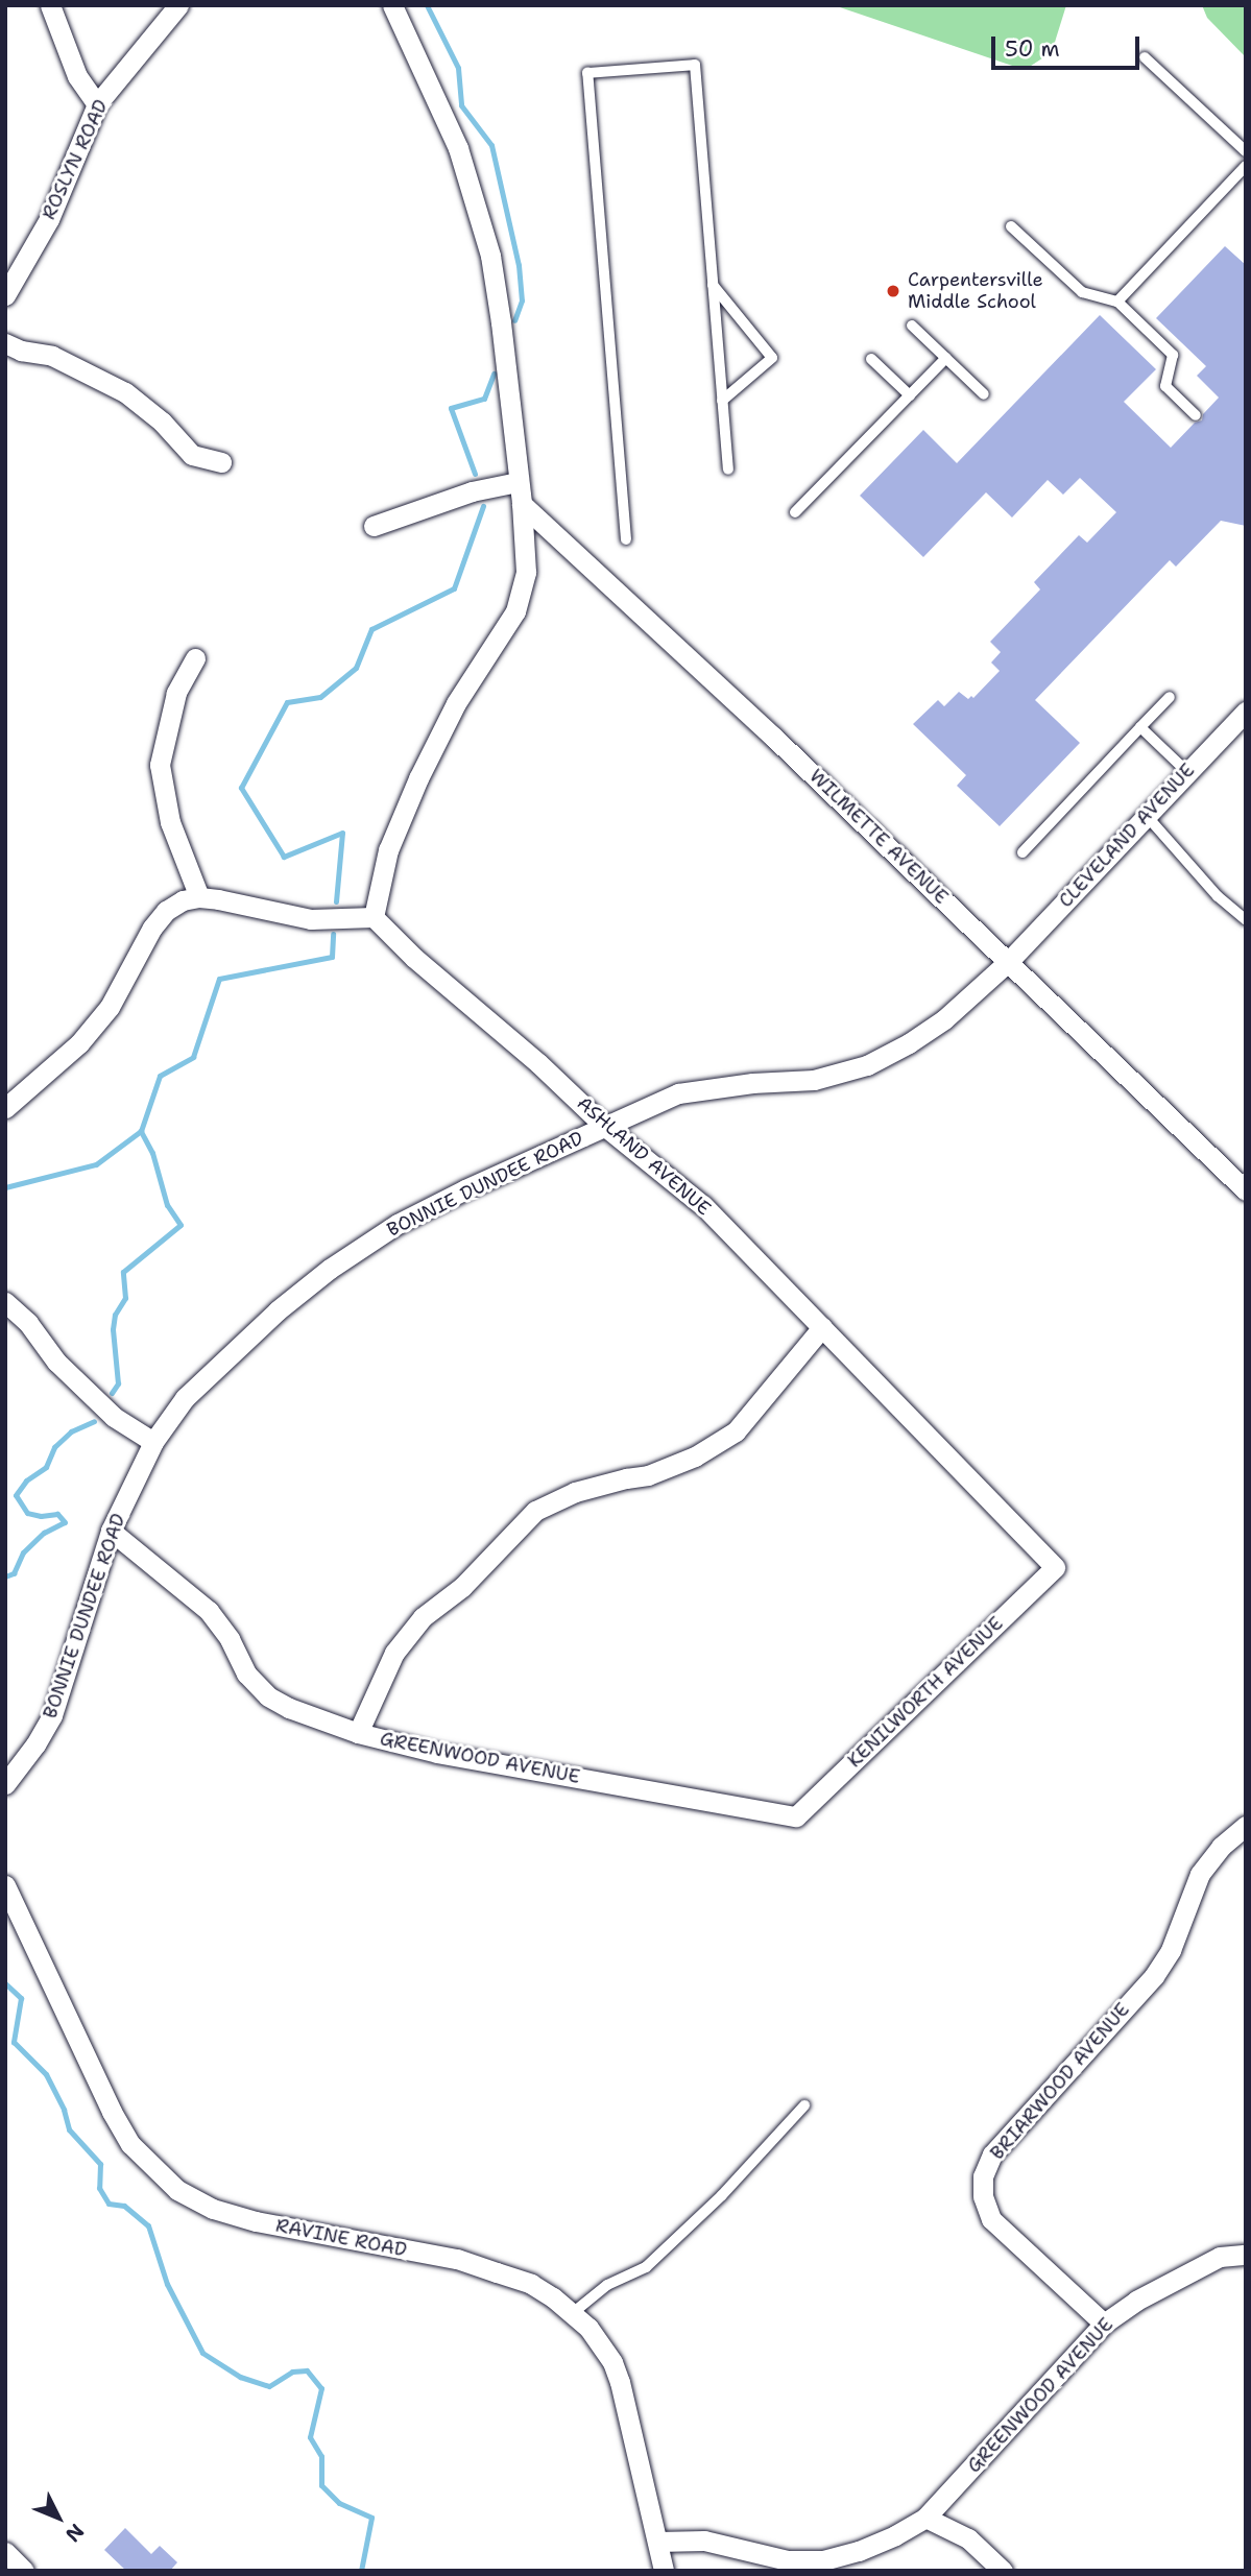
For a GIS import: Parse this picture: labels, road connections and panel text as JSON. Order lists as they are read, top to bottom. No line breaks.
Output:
{"streets":{"street":["ROSLYN ROAD","CLEVELAND AVENUE","WILMETTE AVENUE","ASHLAND AVENUE","BONNIE DUNDEE ROAD","KENILWORTH AVENUE","GREENWOOD AVENUE","BRIARWOOD AVENUE","RAVINE ROAD"]},"crossings":[["CLEVELAND AVENUE","WILMETTE AVENUE"],["CLEVELAND AVENUE","BONNIE DUNDEE ROAD"],["WILMETTE AVENUE","BONNIE DUNDEE ROAD"],["ASHLAND AVENUE","BONNIE DUNDEE ROAD"],["ASHLAND AVENUE","KENILWORTH AVENUE"],["BONNIE DUNDEE ROAD","GREENWOOD AVENUE"],["KENILWORTH AVENUE","GREENWOOD AVENUE"],["GREENWOOD AVENUE","BRIARWOOD AVENUE"],["GREENWOOD AVENUE","RAVINE ROAD"]],"places":["Carpentersville Middle School"],"scale_bar":"50 m","north":"bottom right"}
